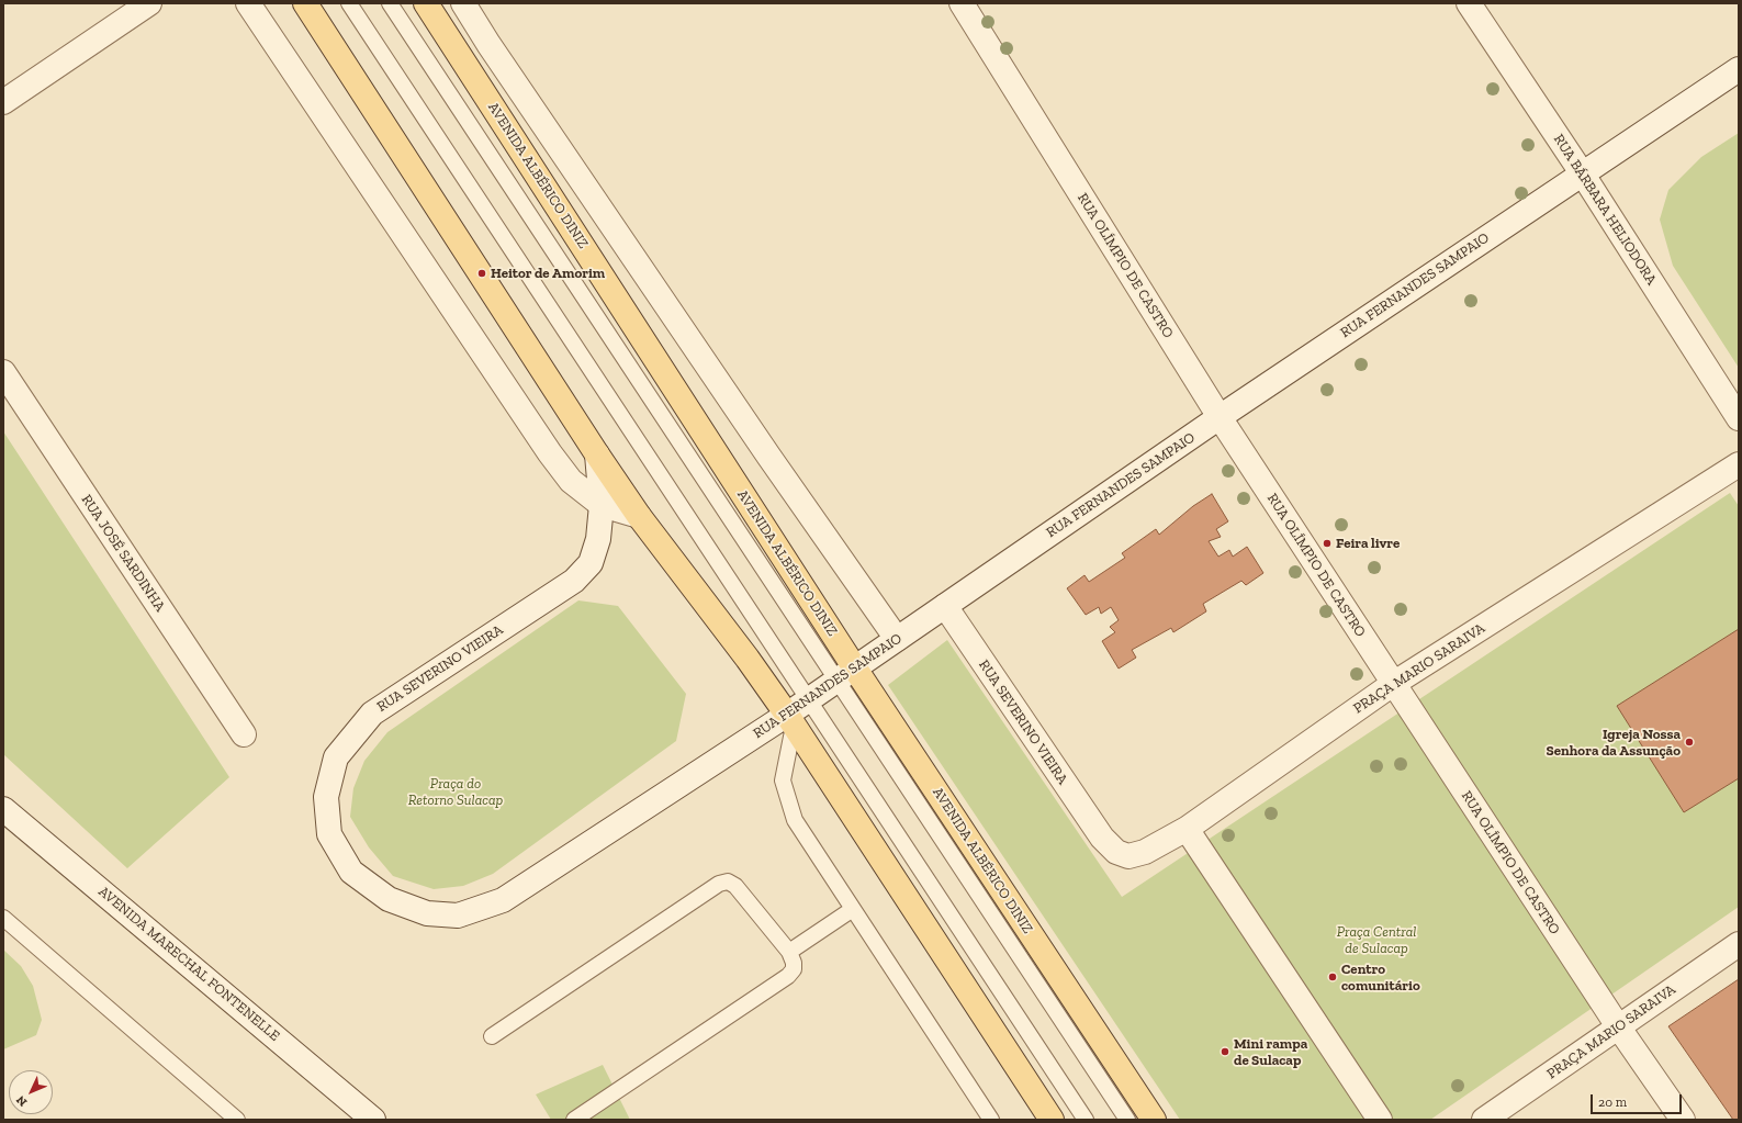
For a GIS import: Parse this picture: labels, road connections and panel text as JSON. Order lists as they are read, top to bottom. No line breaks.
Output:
{"streets":{"main road":["AVENIDA ALBÉRICO DINIZ"],"street":["RUA BÁRBARA HELIODORA","RUA OLÍMPIO DE CASTRO","RUA FERNANDES SAMPAIO","RUA JOSÉ SARDINHA","RUA SEVERINO VIEIRA","PRAÇA MARIO SARAIVA","AVENIDA MARECHAL FONTENELLE"]},"crossings":[["AVENIDA ALBÉRICO DINIZ","RUA FERNANDES SAMPAIO"],["RUA BÁRBARA HELIODORA","RUA FERNANDES SAMPAIO"],["RUA OLÍMPIO DE CASTRO","RUA FERNANDES SAMPAIO"],["RUA OLÍMPIO DE CASTRO","PRAÇA MARIO SARAIVA"],["RUA FERNANDES SAMPAIO","RUA SEVERINO VIEIRA"],["RUA SEVERINO VIEIRA","PRAÇA MARIO SARAIVA"]],"parks":["Praça do Retorno Sulacap","Praça Central de Sulacap"],"places":["Heitor de Amorim","Feira livre","Igreja Nossa Senhora da Assunção","Centro comunitário","Mini rampa de Sulacap"],"scale_bar":"20 m","north":"bottom left"}
